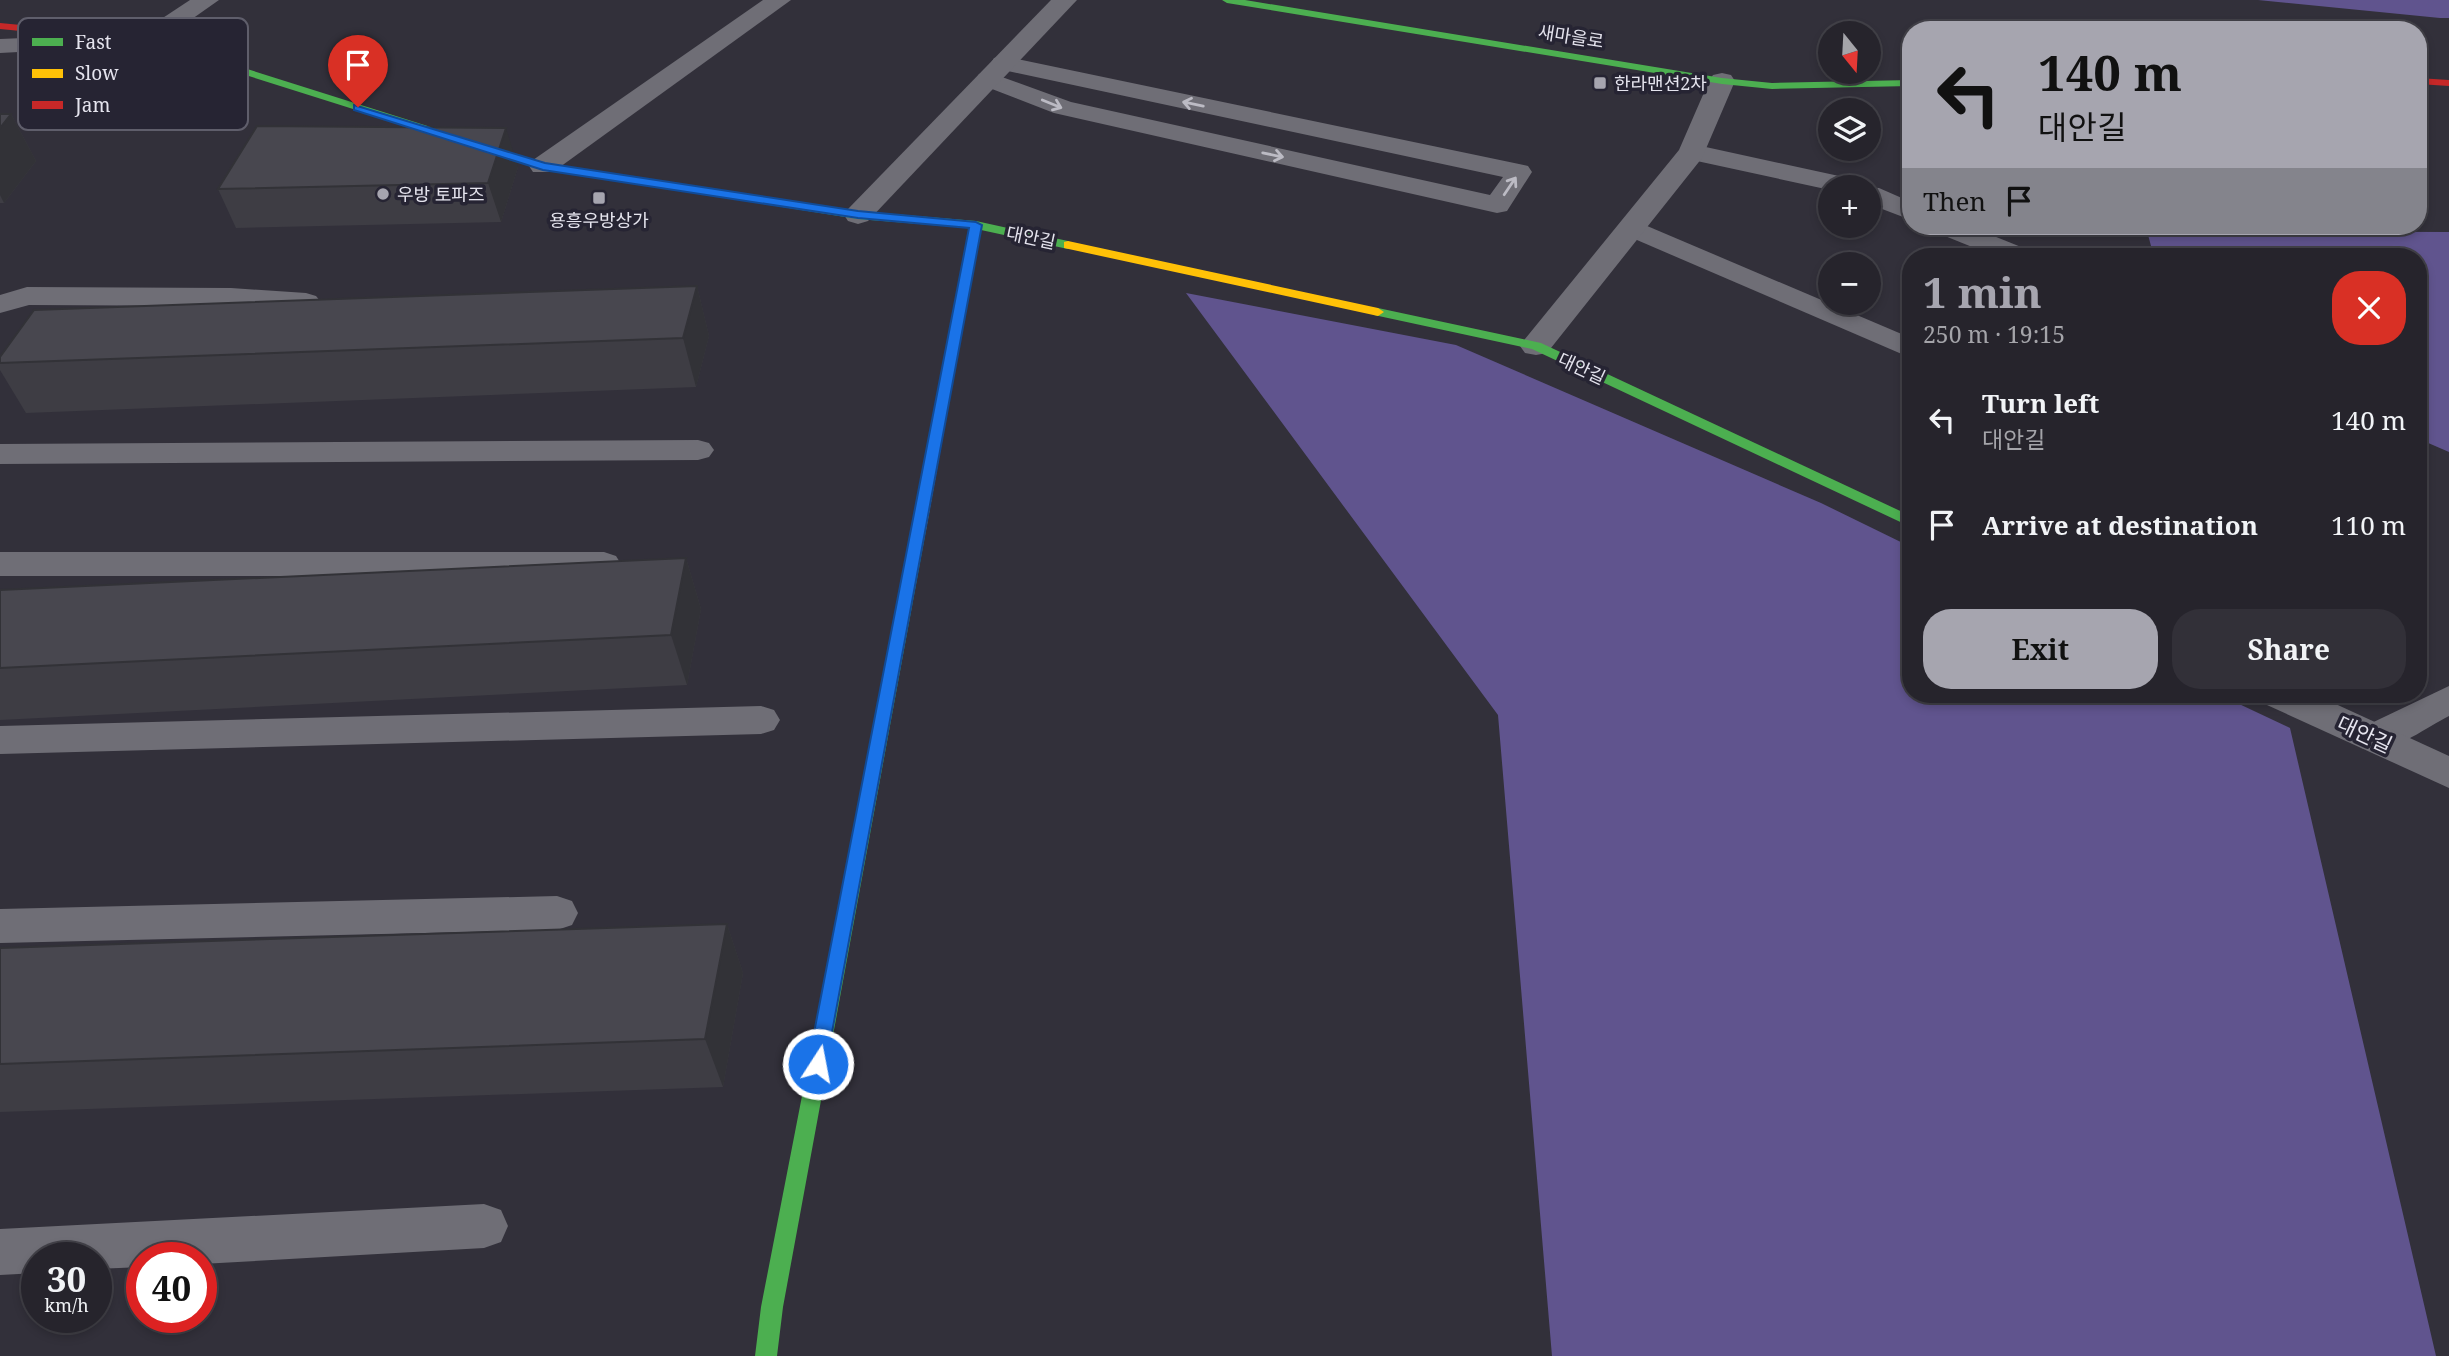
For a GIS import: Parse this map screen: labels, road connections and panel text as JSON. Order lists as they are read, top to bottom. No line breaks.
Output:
{"streets":{"street":["새마을로","대안길"]},"places":{"transit":["한라맨션2차","용흥우방상가"],"other":["우방 토파즈"]},"legend":["Fast","Slow","Jam"],"north":"bottom","page":{"map_buttons":["+","−"],"turn":["140 m","대안길"],"then":"Then","heading":["1 min","250 m · 19:15"],"list":[{"name":"Turn left","note":"대안길","value":"140 m"},{"name":"Arrive at destination","value":"110 m"}],"buttons":["Exit","Share"],"speed":"30 km/h","limit":"40"}}
